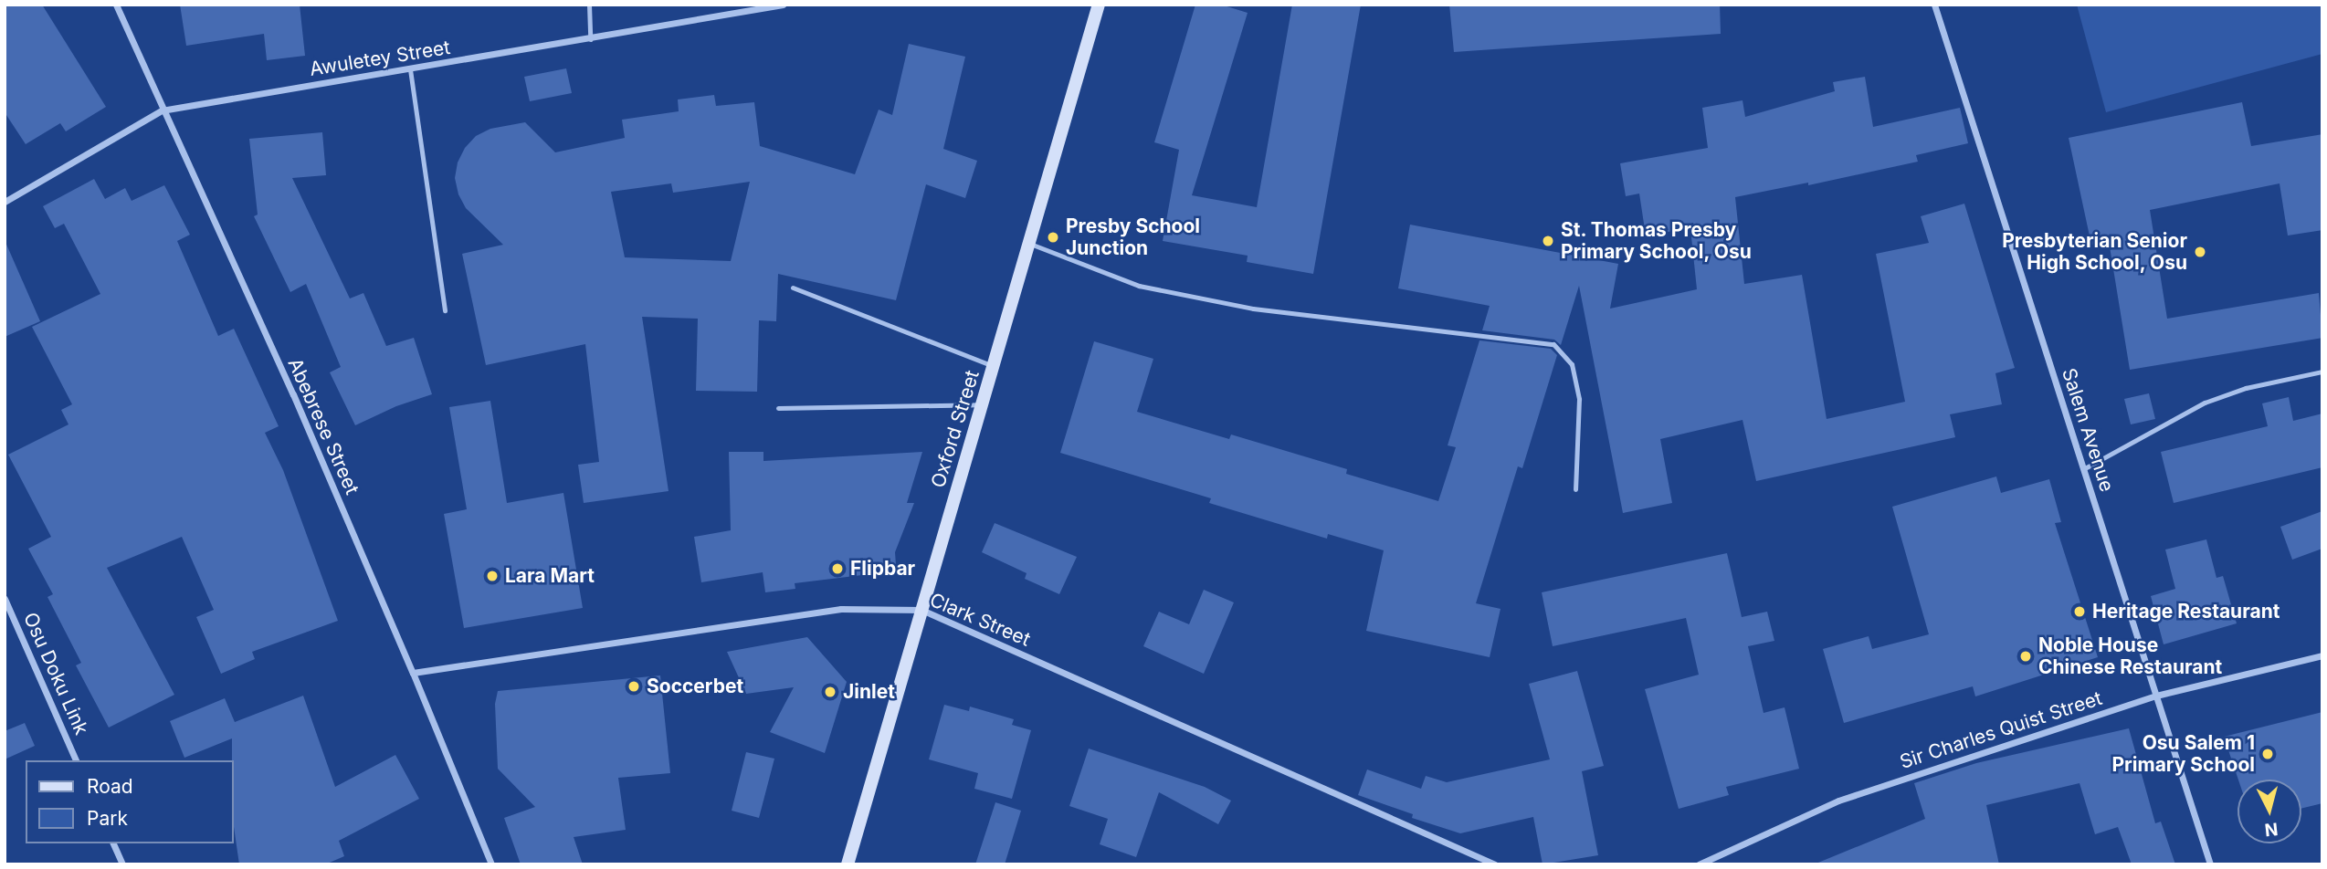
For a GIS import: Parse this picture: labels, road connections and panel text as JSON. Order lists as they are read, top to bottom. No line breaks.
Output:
{"streets":{"main road":["Oxford Street"],"street":["Awuletey Street","Abebrese Street","Salem Avenue","Clark Street","Osu Doku Link","Sir Charles Quist Street"]},"crossings":[["Awuletey Street","Abebrese Street"],["Abebrese Street","Clark Street"],["Oxford Street","Clark Street"],["Salem Avenue","Sir Charles Quist Street"]],"places":["Presby School Junction","St. Thomas Presby Primary School, Osu","Presbyterian Senior High School, Osu","Flipbar","Lara Mart","Heritage Restaurant","Noble House Chinese Restaurant","Soccerbet","Jinlet","Osu Salem 1 Primary School"],"legend":["Road","Park"],"north":"bottom"}
